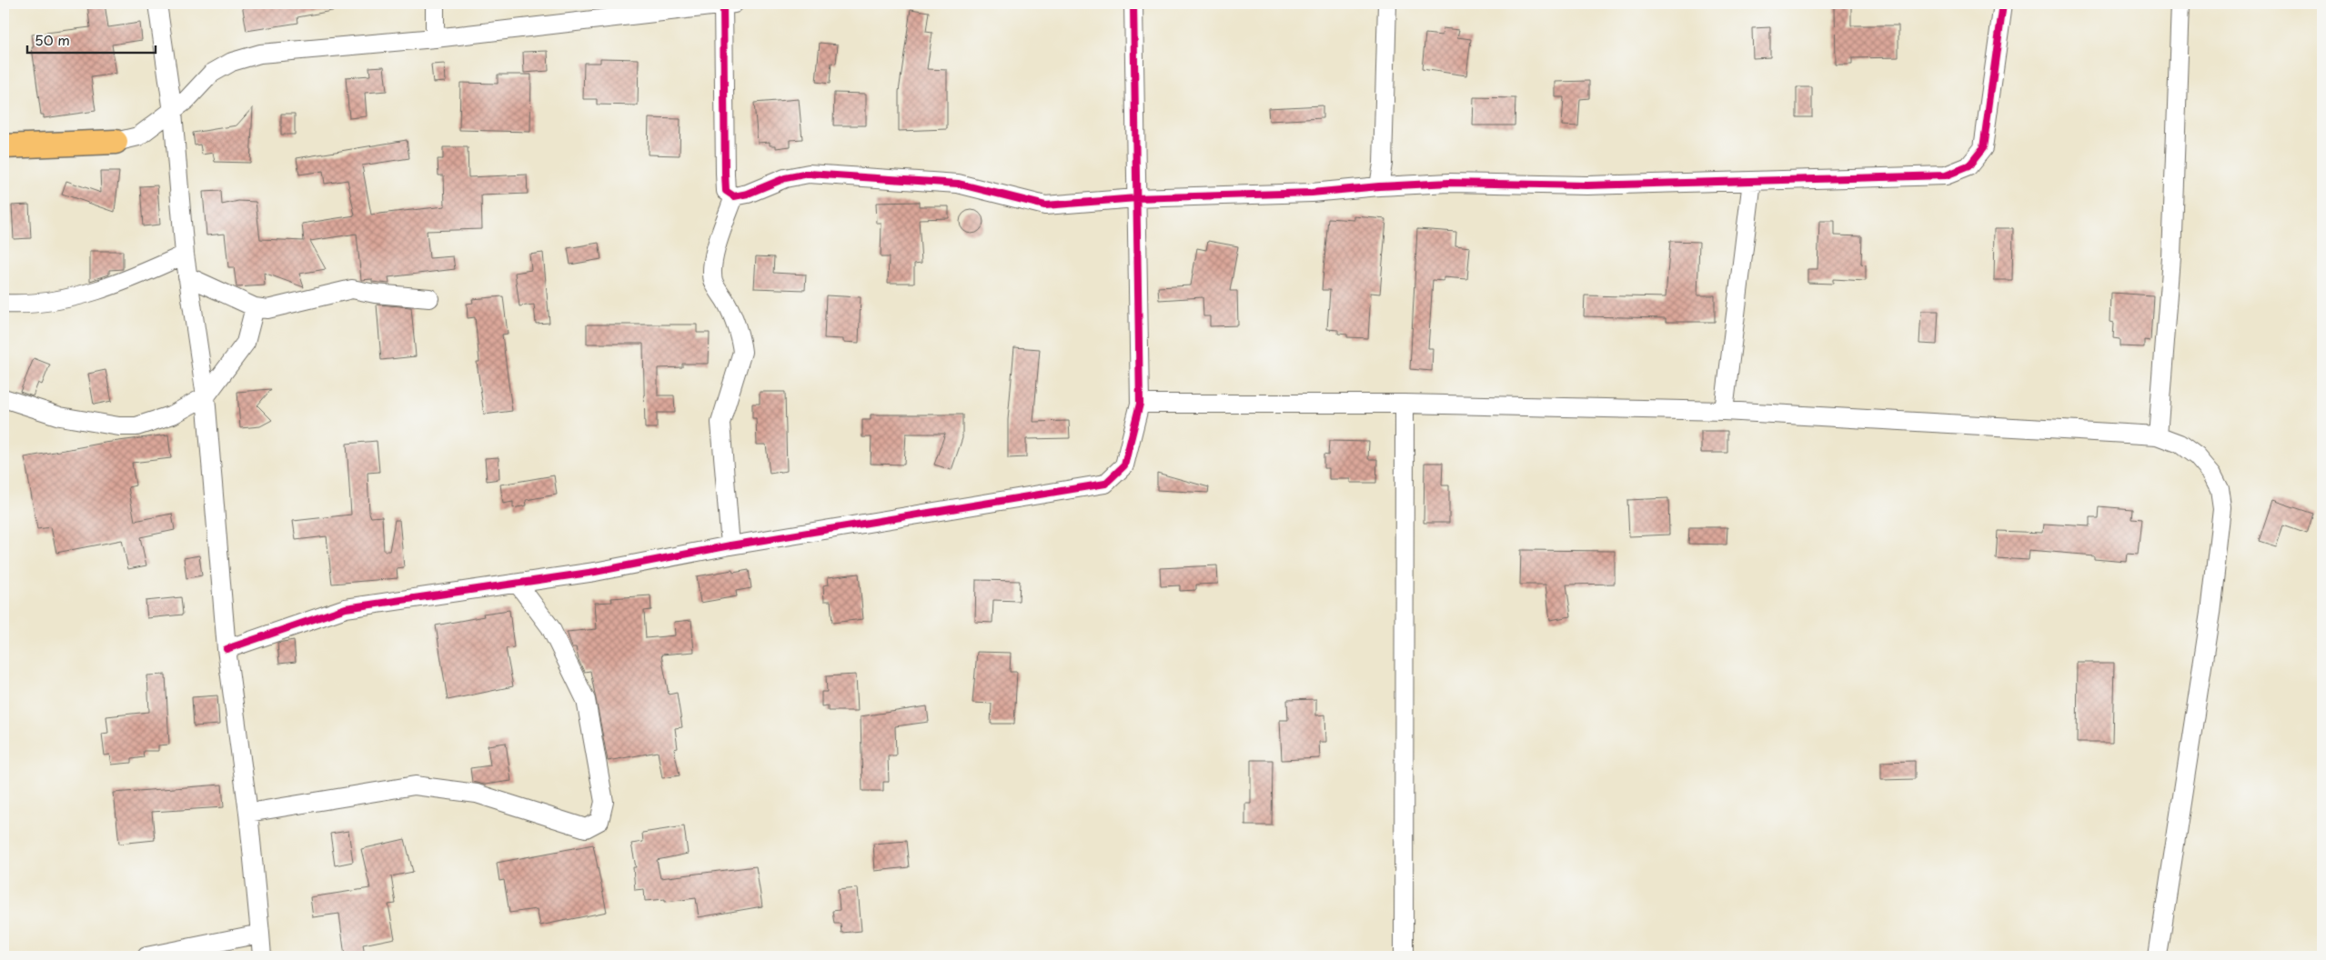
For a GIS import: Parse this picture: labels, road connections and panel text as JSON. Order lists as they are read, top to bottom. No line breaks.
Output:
{"scale_bar":"50 m"}
